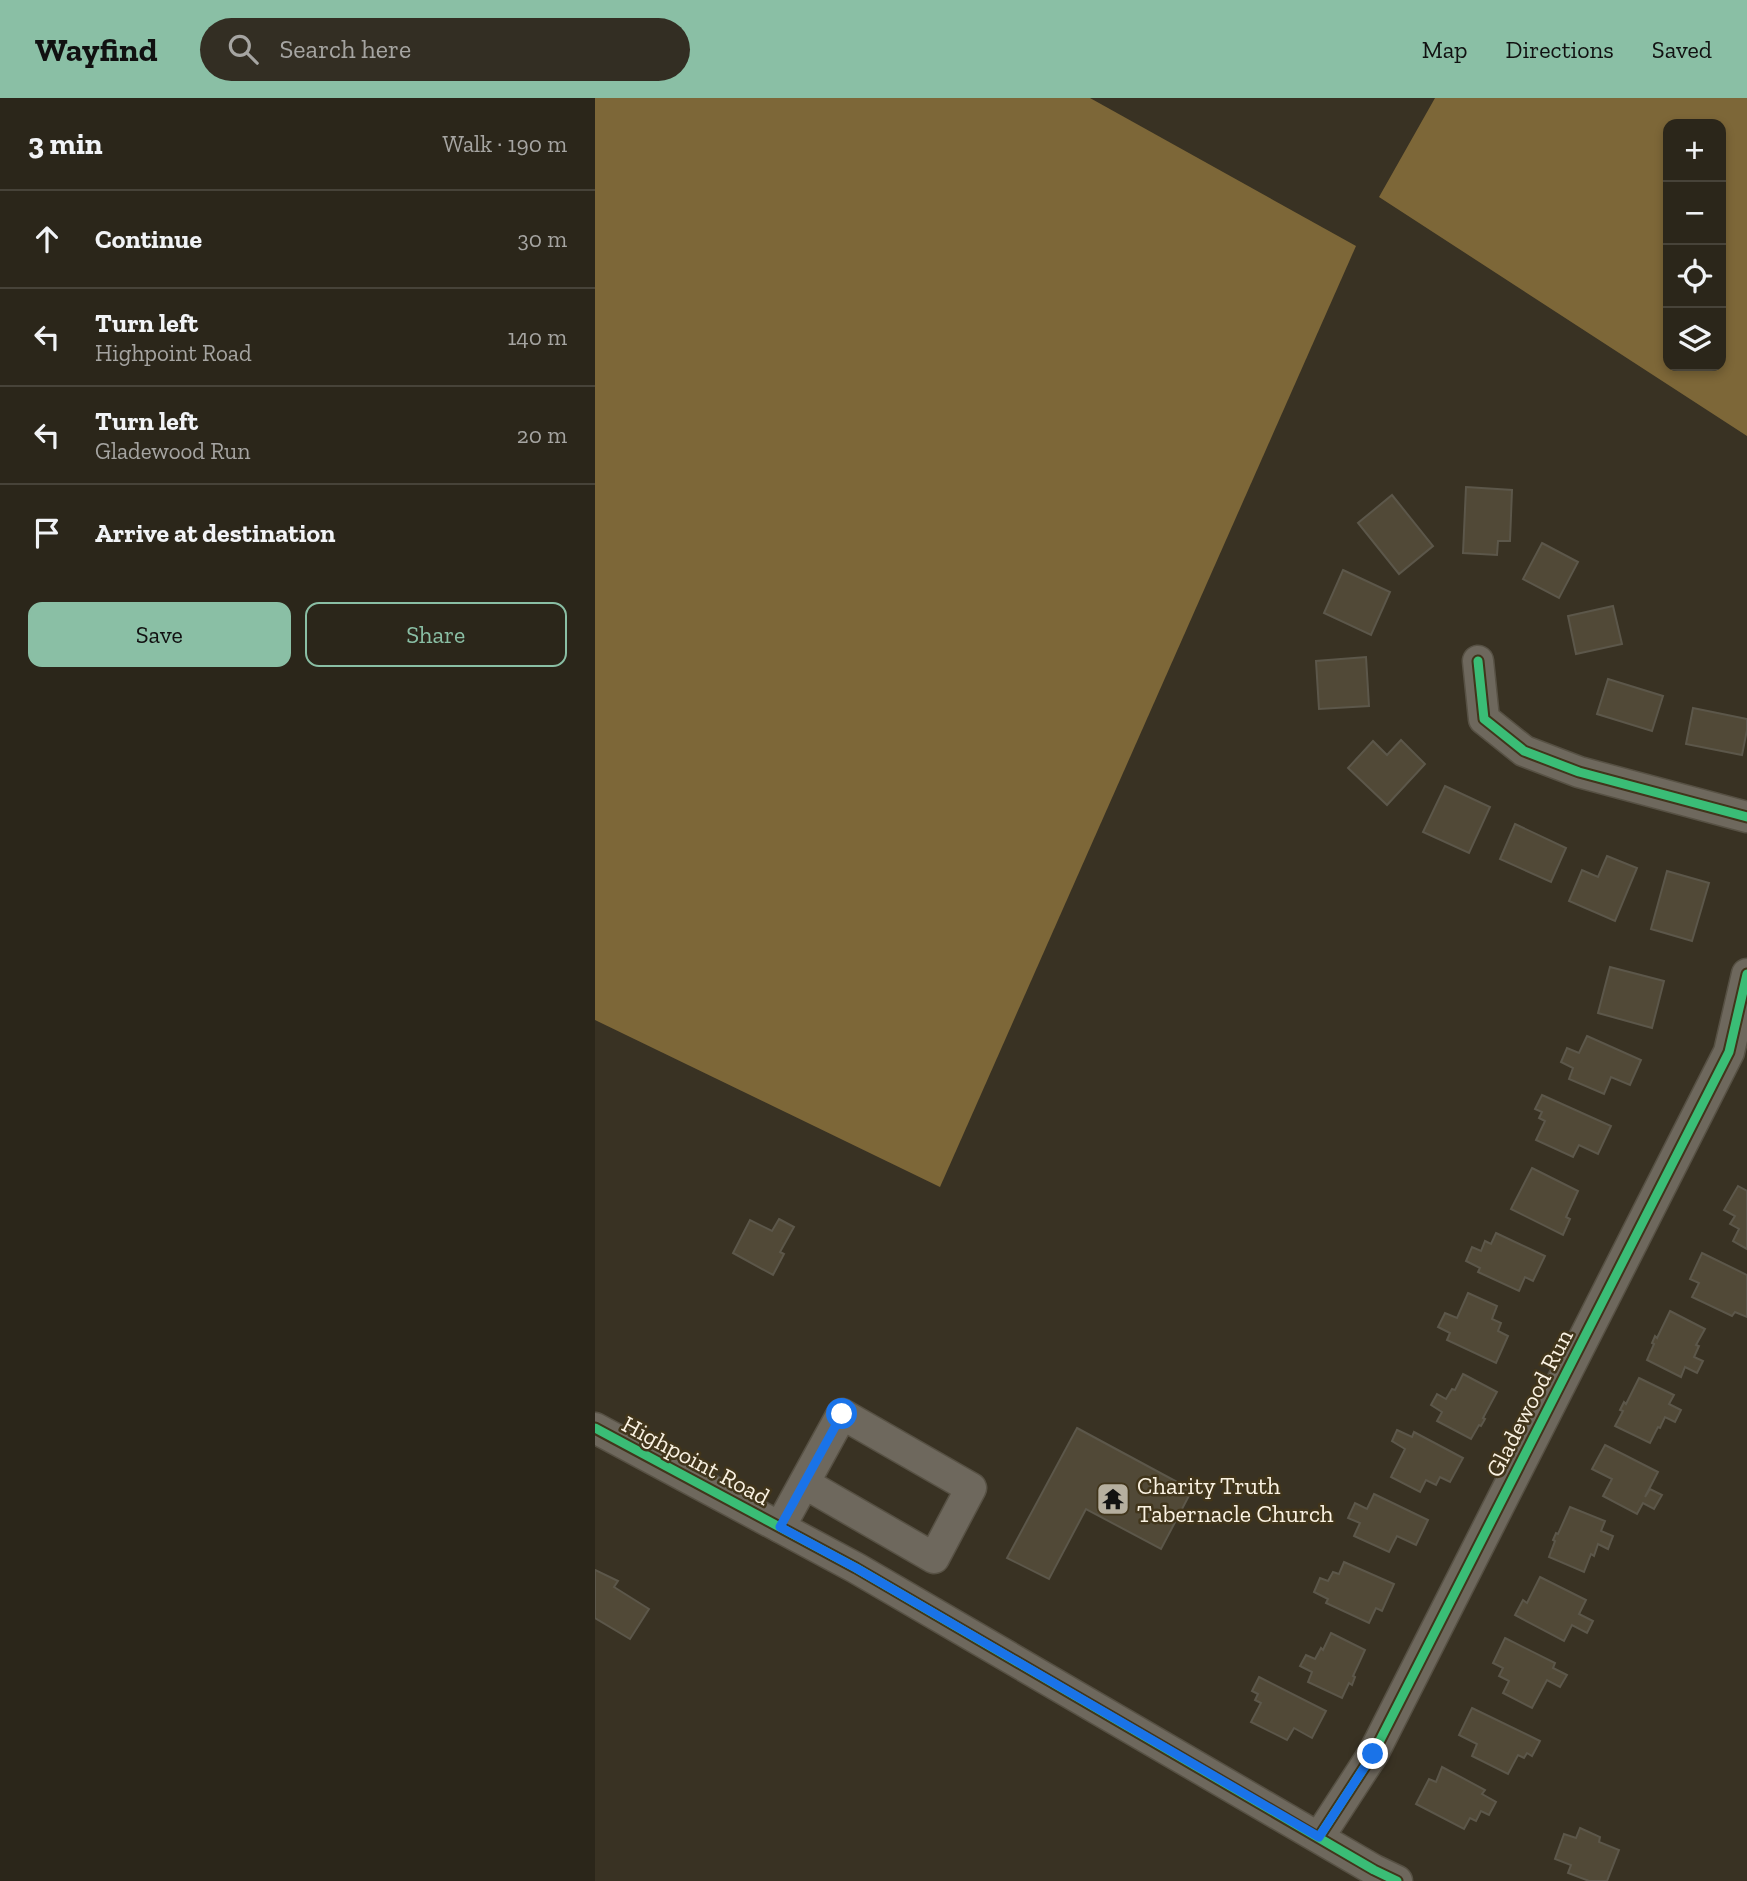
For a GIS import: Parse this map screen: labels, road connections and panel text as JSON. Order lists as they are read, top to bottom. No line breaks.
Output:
{"streets":{"street":["Gladewood Run","Highpoint Road"]},"crossings":[["Gladewood Run","Highpoint Road"]],"places":{"temple":["Charity Truth Tabernacle Church"]},"page":{"header":"Wayfind","search":"Search here","nav":["Map","Directions","Saved"],"heading":["3 min","Walk · 190 m"],"map_buttons":["+","−"],"list":[["Continue","30 m"],["Turn left","Highpoint Road","140 m"],["Turn left","Gladewood Run","20 m"],"Arrive at destination"],"buttons":["Save","Share"]}}
